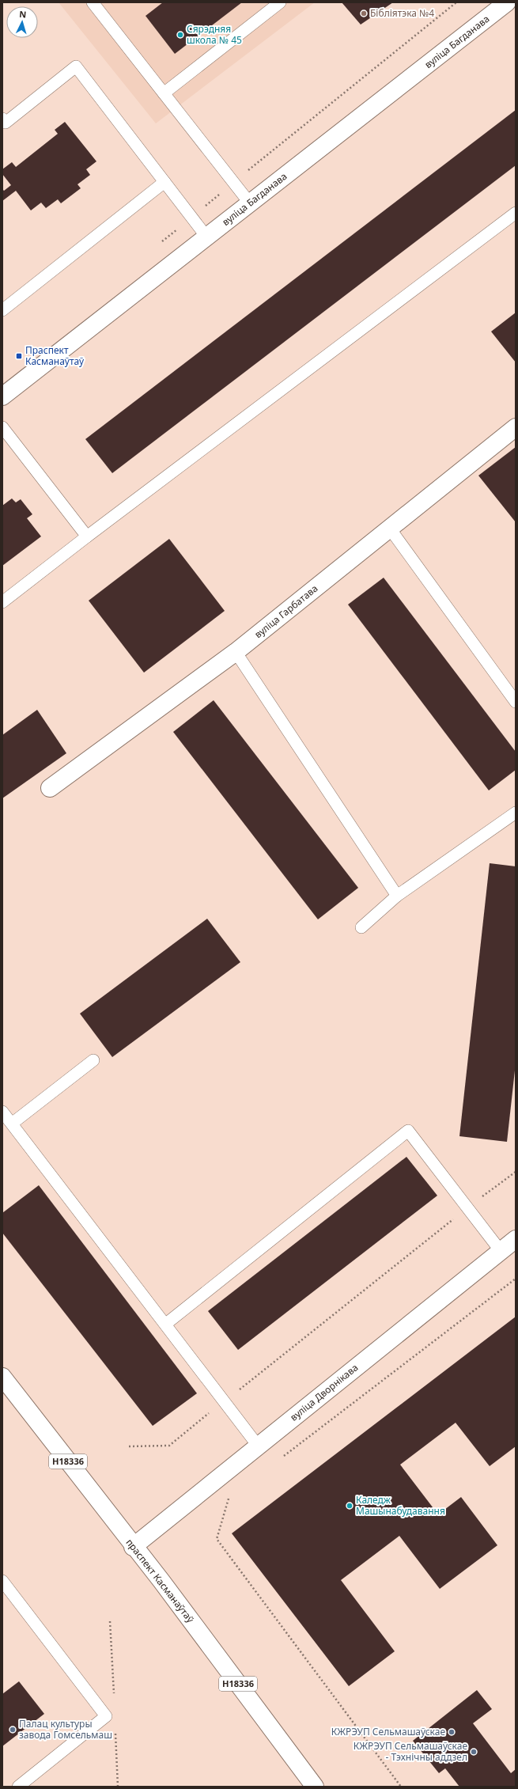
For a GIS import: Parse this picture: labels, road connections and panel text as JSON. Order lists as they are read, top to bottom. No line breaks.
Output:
{"streets":{"street":["вуліца Багданава","вуліца Гарбатава","вуліца Дворнікава","Н18336","праспект Касманаўтаў"]},"crossings":[["вуліца Дворнікава","праспект Касманаўтаў"]],"places":{"other":["Бібліятэка №4","Сярэдняя школа № 45","Каледж Машынабудавання","Палац культуры завода Гомсельмаш","КЖРЭУП Сельмашаўскае","КЖРЭУП Сельмашаўскае - Тэхнічны аддзел"],"transit":["Праспект Касманаўтаў"]},"north":"top"}
